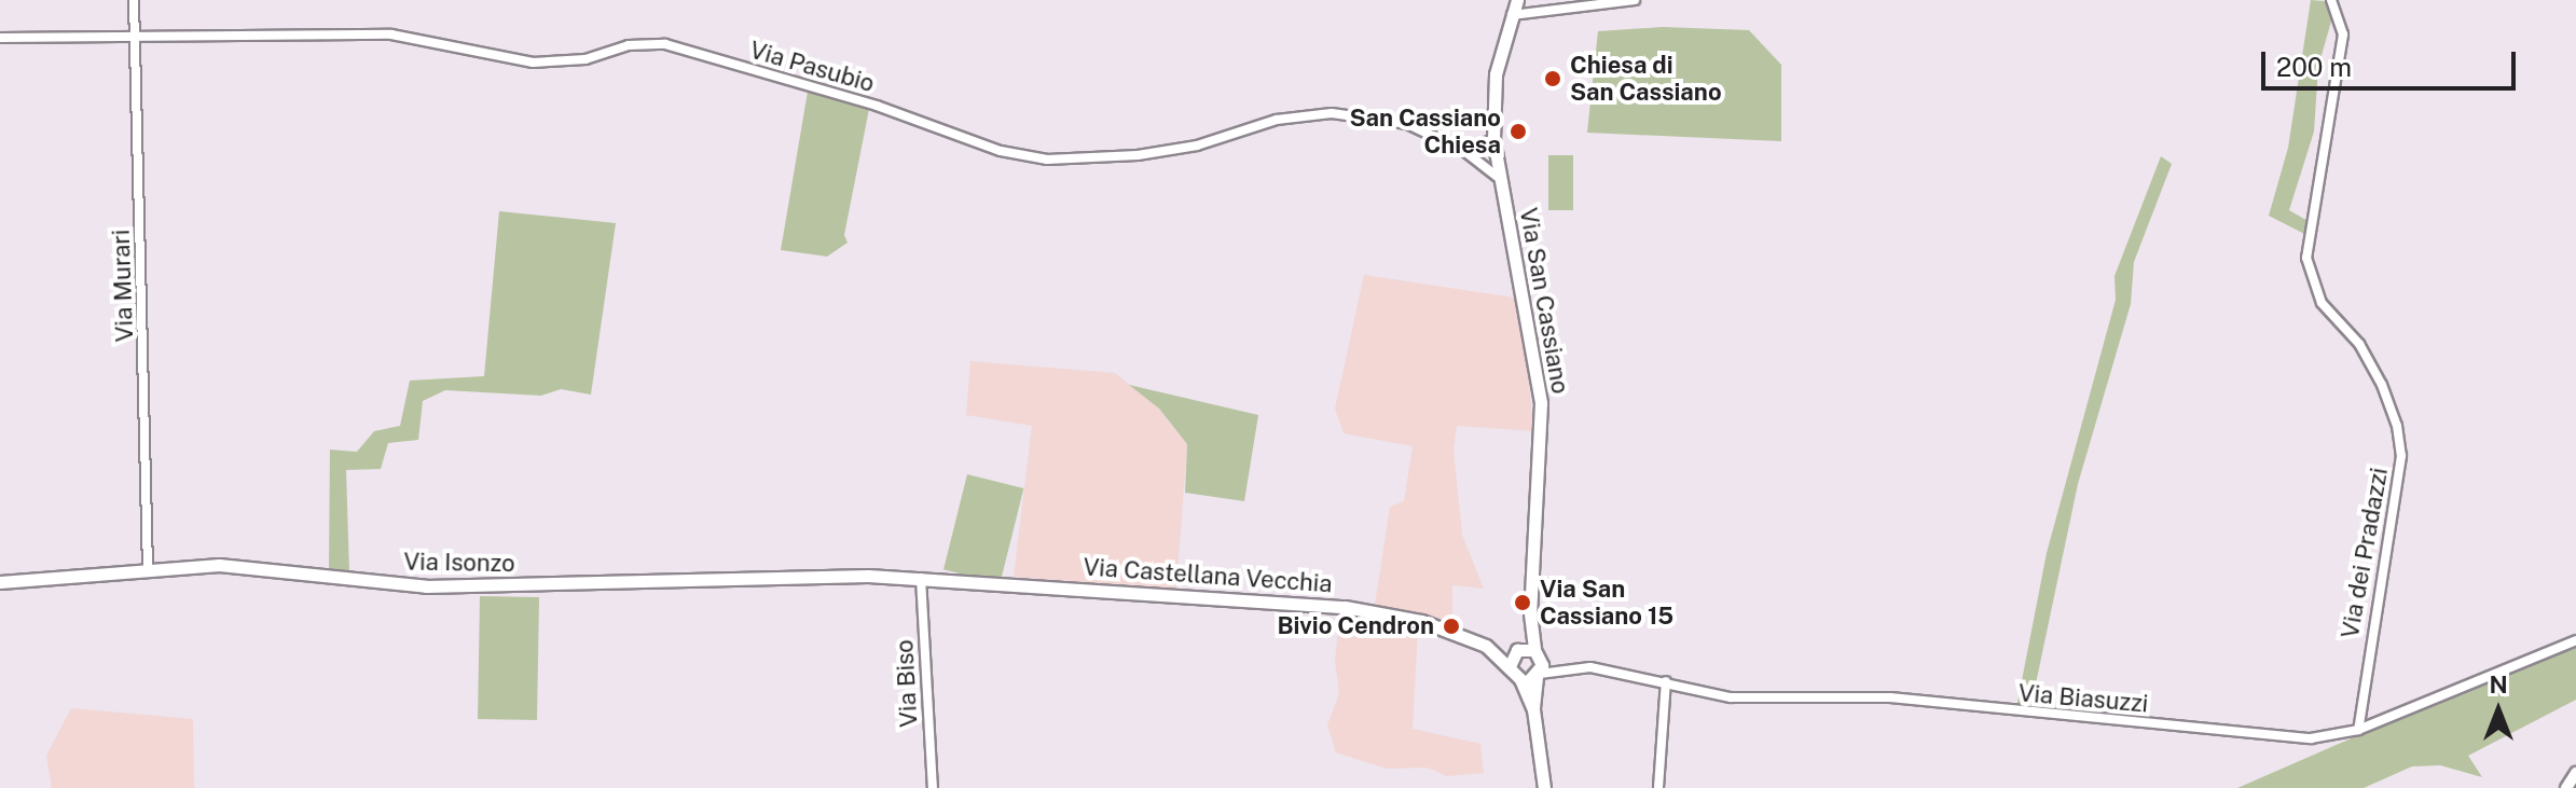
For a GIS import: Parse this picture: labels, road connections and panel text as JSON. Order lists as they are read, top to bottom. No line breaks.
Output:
{"streets":{"main road":["Via San Cassiano","Via Isonzo","Via Castellana Vecchia"],"street":["Via Pasubio","Via Murari","Via dei Pradazzi","Via Biso","Via Biasuzzi"]},"crossings":[["Via Pasubio","Via Murari"],["Via Pasubio","Via San Cassiano"],["Via Murari","Via Isonzo"],["Via San Cassiano","Via Castellana Vecchia"],["Via San Cassiano","Via Biasuzzi"],["Via dei Pradazzi","Via Biasuzzi"],["Via Isonzo","Via Castellana Vecchia"],["Via Isonzo","Via Biso"],["Via Castellana Vecchia","Via Biso"],["Via Castellana Vecchia","Via Biasuzzi"]],"places":["Chiesa di San Cassiano","San Cassiano Chiesa","Via San Cassiano 15","Bivio Cendron"],"scale_bar":"200 m","north":"top"}
